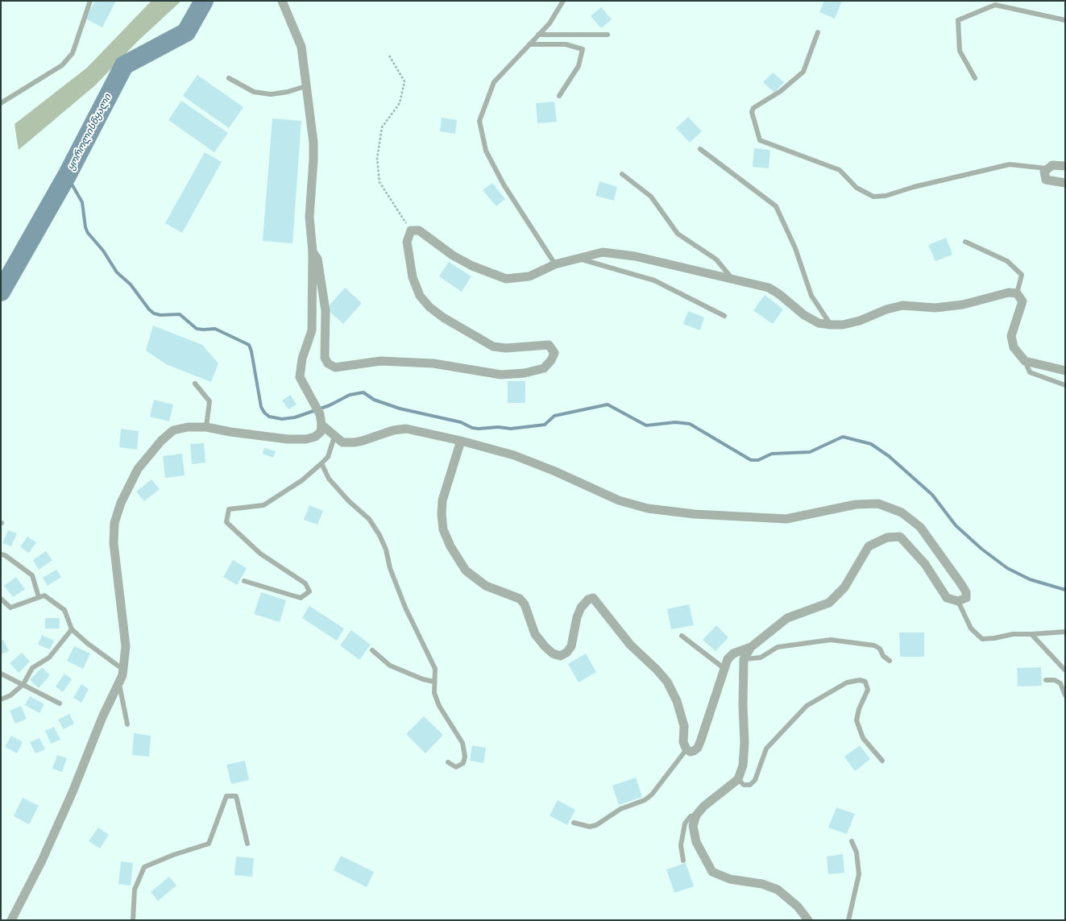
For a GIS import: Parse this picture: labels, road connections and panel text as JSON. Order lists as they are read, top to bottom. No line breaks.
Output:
{"water":["ყოროლისწყალი"]}
